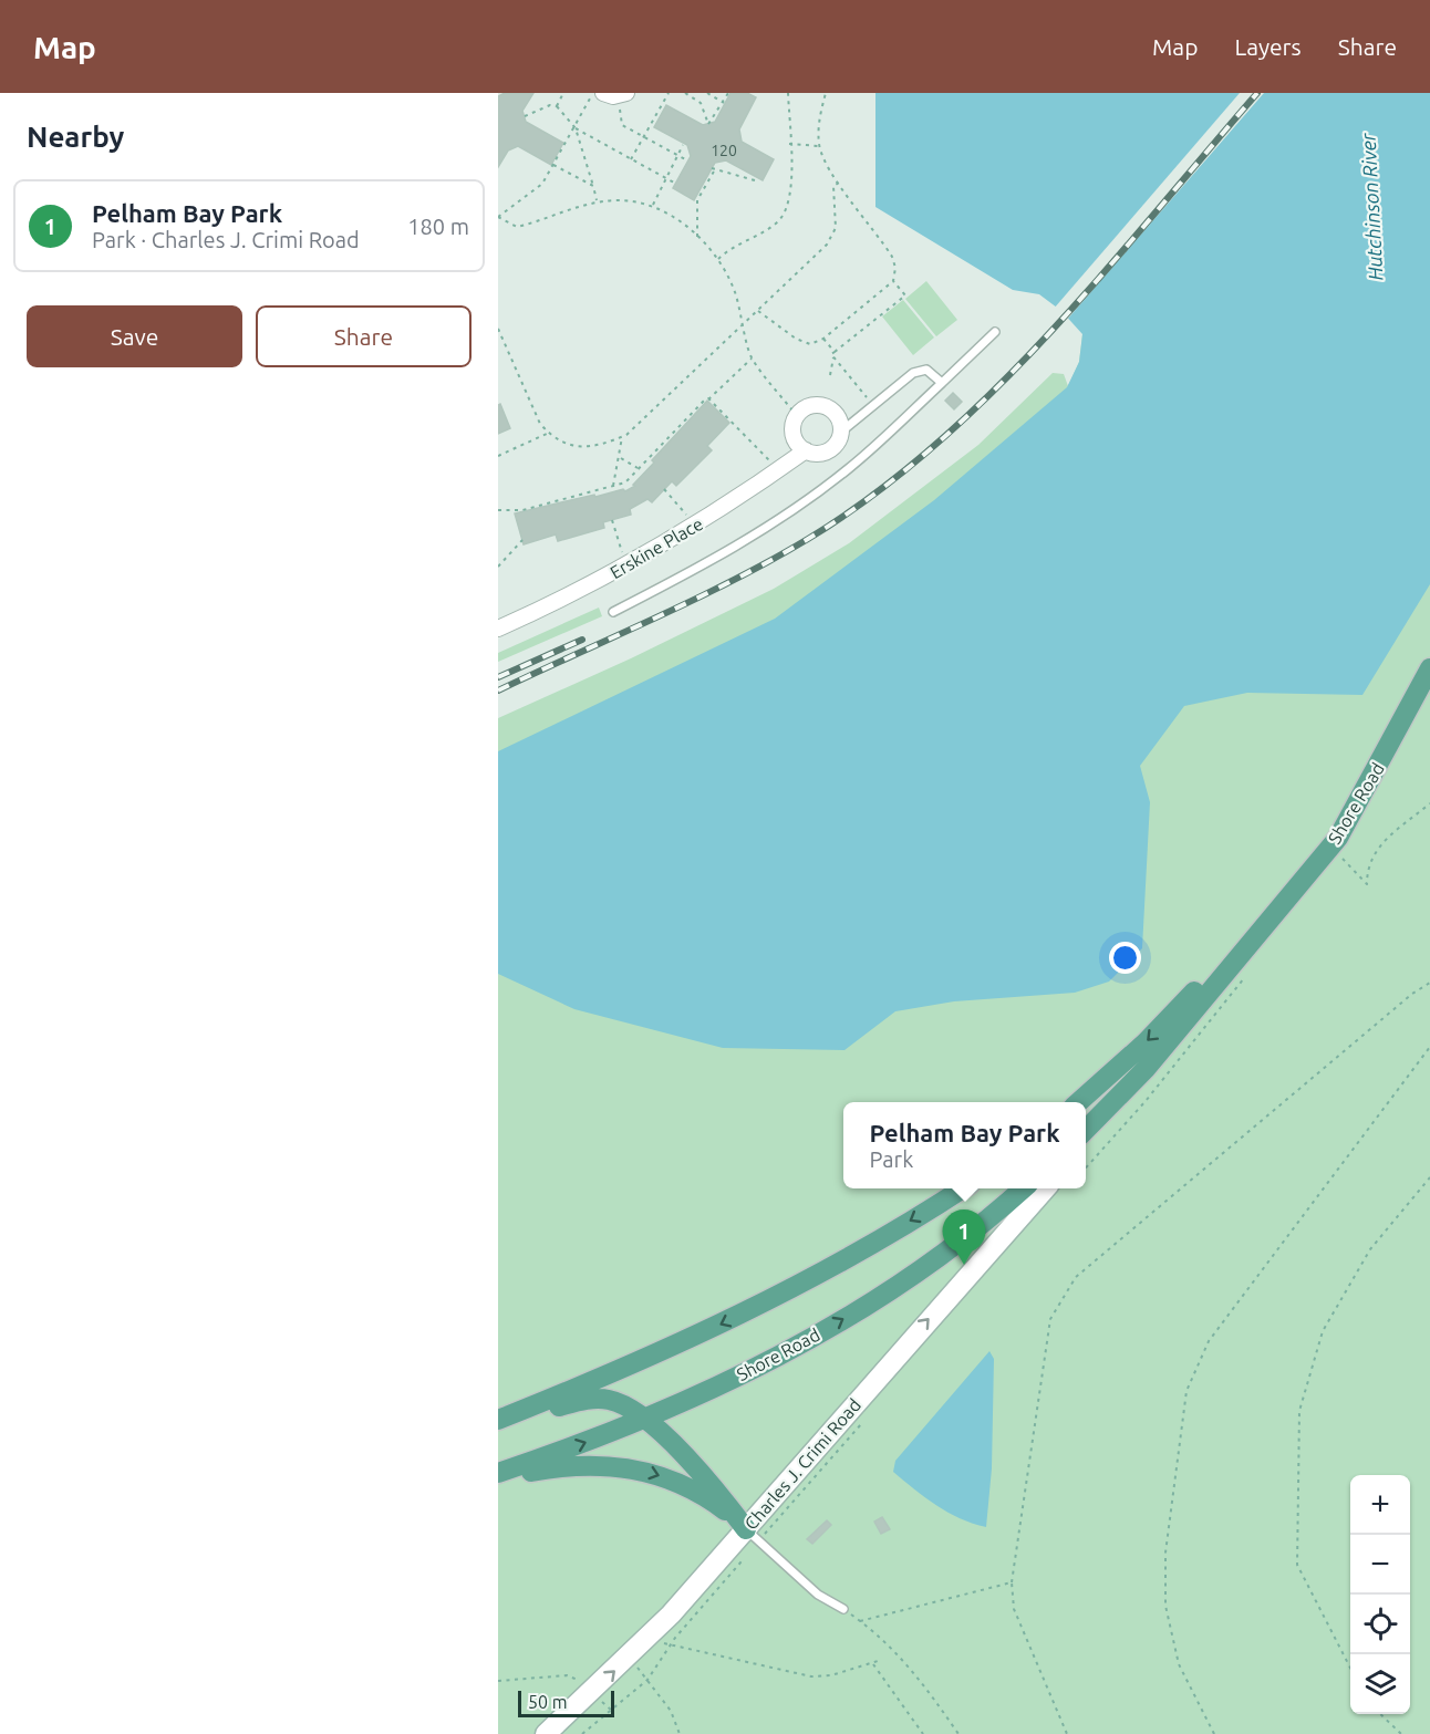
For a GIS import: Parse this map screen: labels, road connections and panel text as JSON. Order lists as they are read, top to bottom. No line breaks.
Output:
{"streets":{"main road":["Shore Road","Charles J. Crimi Road"],"street":["Erskine Place"]},"water":["Hutchinson River"],"house_numbers":["120"],"scale_bar":"50 m","page":{"header":"Map","nav":["Map","Layers","Share"],"heading":"Nearby","list":[{"mark":"1","name":"Pelham Bay Park","note":"Park · Charles J. Crimi Road","value":"180 m"}],"buttons":["Save","Share"],"popup":["Pelham Bay Park","Park"],"pins":"1","map_buttons":["+","−"],"scale":"50 m"}}
